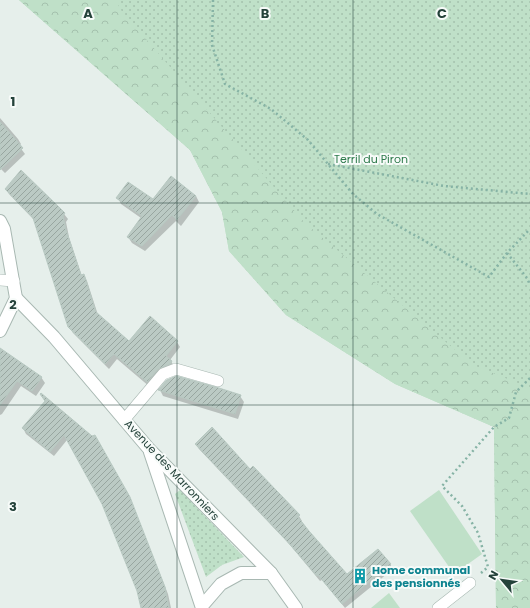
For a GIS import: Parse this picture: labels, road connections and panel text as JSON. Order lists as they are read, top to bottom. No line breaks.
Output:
{"streets":{"street":["Avenue des Marronniers"]},"parks":["Terril du Piron"],"places":{"building":["Home communal des pensionnés"]},"north":"top left","grid":{"columns":["A","B","C"],"rows":["1","2","3"]}}
